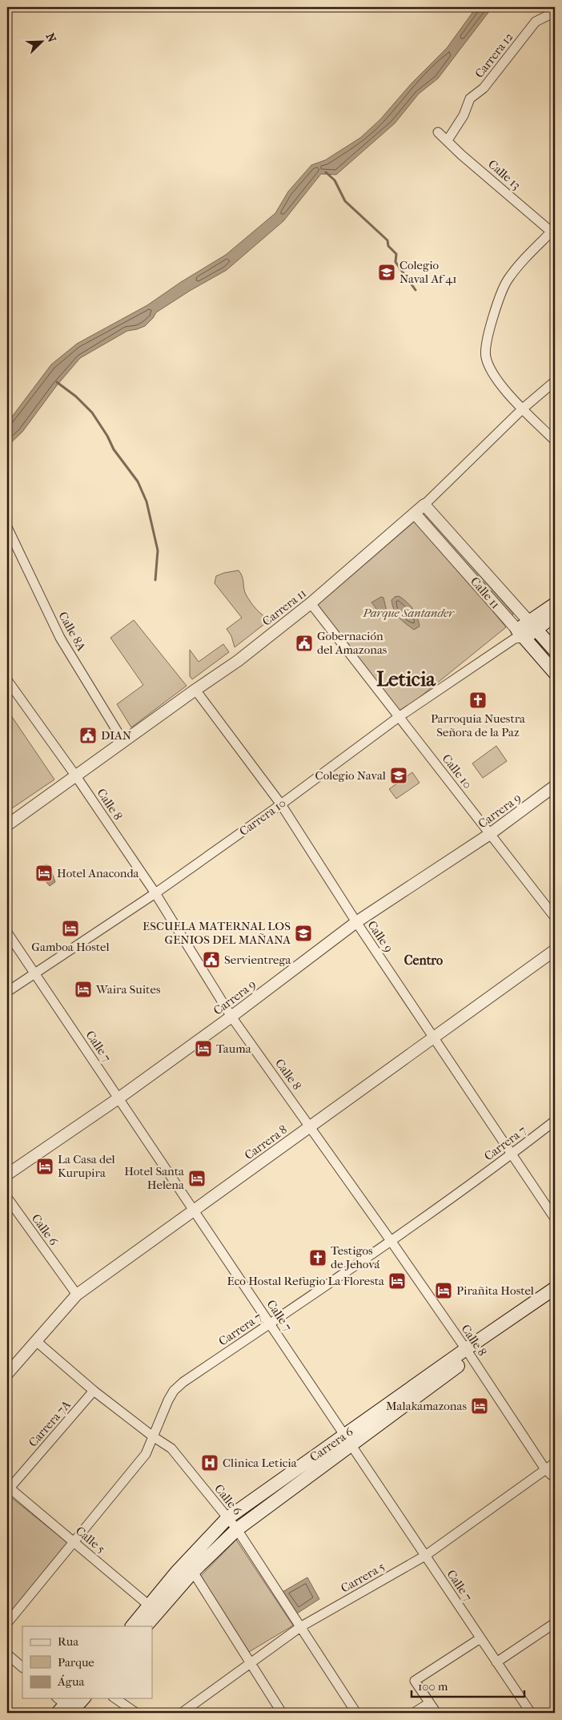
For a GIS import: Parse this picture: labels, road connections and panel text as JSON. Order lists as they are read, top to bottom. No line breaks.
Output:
{"streets":{"main road":["Calle 11","Carrera 10","Carrera 6"],"street":["Carrera 12","Calle 13","Carrera 11","Calle 8A","Calle 10","Calle 8","Carrera 9","Calle 9","Calle 7","Carrera 8","Carrera 7","Calle 6","Carrera 7A","Calle 5","Carrera 5"]},"crossings":[["Carrera 12","Calle 13"],["Calle 11","Carrera 11"],["Calle 11","Carrera 10"],["Carrera 11","Calle 8A"],["Carrera 11","Calle 10"],["Carrera 11","Calle 8"],["Carrera 11","Calle 9"],["Calle 10","Carrera 9"],["Calle 10","Carrera 10"],["Calle 8","Carrera 9"],["Calle 8","Carrera 10"],["Calle 8","Carrera 8"],["Calle 8","Carrera 7"],["Calle 8","Carrera 6"],["Calle 8","Carrera 5"],["Carrera 9","Calle 9"],["Carrera 9","Calle 7"],["Carrera 10","Calle 9"],["Carrera 10","Calle 7"],["Calle 9","Carrera 8"],["Calle 9","Carrera 7"],["Calle 7","Carrera 8"],["Calle 7","Carrera 7"],["Calle 7","Carrera 6"],["Calle 7","Carrera 5"],["Carrera 8","Calle 6"],["Carrera 7","Calle 6"],["Carrera 7","Calle 5"],["Calle 6","Carrera 7A"],["Calle 6","Carrera 6"],["Calle 6","Carrera 5"],["Carrera 7A","Calle 5"],["Carrera 6","Calle 5"]],"districts":["Leticia","Centro"],"parks":["Parque Santander"],"places":{"school or university":["Colegio Naval Af 41","Colegio Naval","ESCUELA MATERNAL LOS GENIOS DEL MAÑANA"],"public building":["Gobernación del Amazonas","DIAN","Servientrega"],"church":["Parroquia Nuestra Señora de la Paz","Testigos de Jehová"],"hotel":["Hotel Anaconda","Gamboa Hostel","Waira Suites","Tauma","La Casa del Kurupira","Hotel Santa Helena","Eco Hostal Refugio La Floresta","Pirañita Hostel","Malakamazonas"],"hospital":["Clinica Leticia"]},"legend":["Rua","Parque","Água"],"scale_bar":"100 m","north":"top right"}
